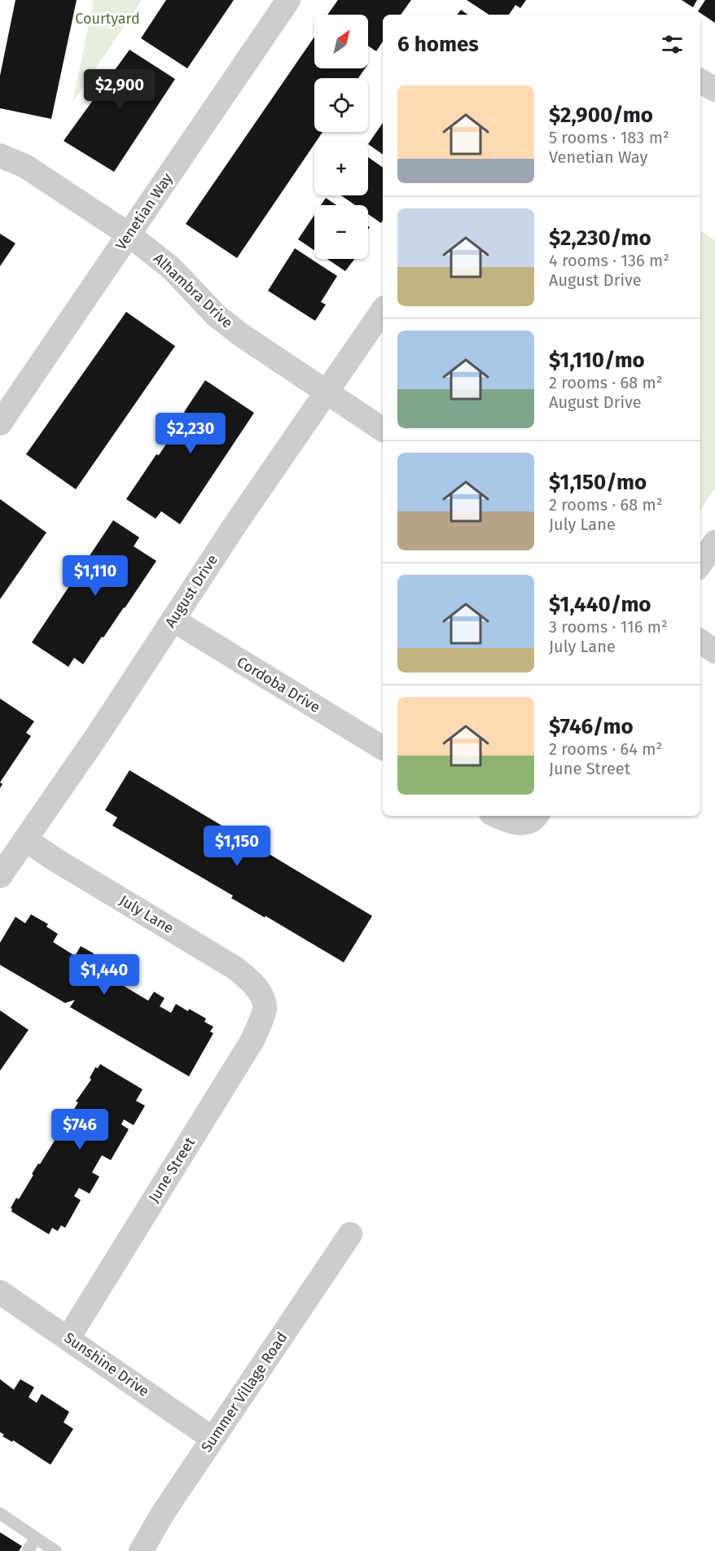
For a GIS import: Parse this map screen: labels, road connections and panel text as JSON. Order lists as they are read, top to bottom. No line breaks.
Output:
{"streets":{"street":["Venetian Way","Alhambra Drive","August Drive","Cordoba Drive","July Lane","June Street","Sunshine Drive","Summer Village Road"]},"crossings":[["Venetian Way","Alhambra Drive"],["Alhambra Drive","August Drive"],["August Drive","Cordoba Drive"],["August Drive","July Lane"],["July Lane","June Street"],["June Street","Sunshine Drive"],["Sunshine Drive","Summer Village Road"]],"parks":["Courtyard"],"north":"top right","page":{"map_buttons":["+","−"],"heading":"6 homes","price":["$2,900","$2,230","$1,110","$1,150","$1,440","$746"],"list":[{"name":"$2,900/mo","note":"5 rooms · 183 m² · Venetian Way"},{"name":"$2,230/mo","note":"4 rooms · 136 m² · August Drive"},{"name":"$1,110/mo","note":"2 rooms · 68 m² · August Drive"},{"name":"$1,150/mo","note":"2 rooms · 68 m² · July Lane"},{"name":"$1,440/mo","note":"3 rooms · 116 m² · July Lane"},{"name":"$746/mo","note":"2 rooms · 64 m² · June Street"}]}}
